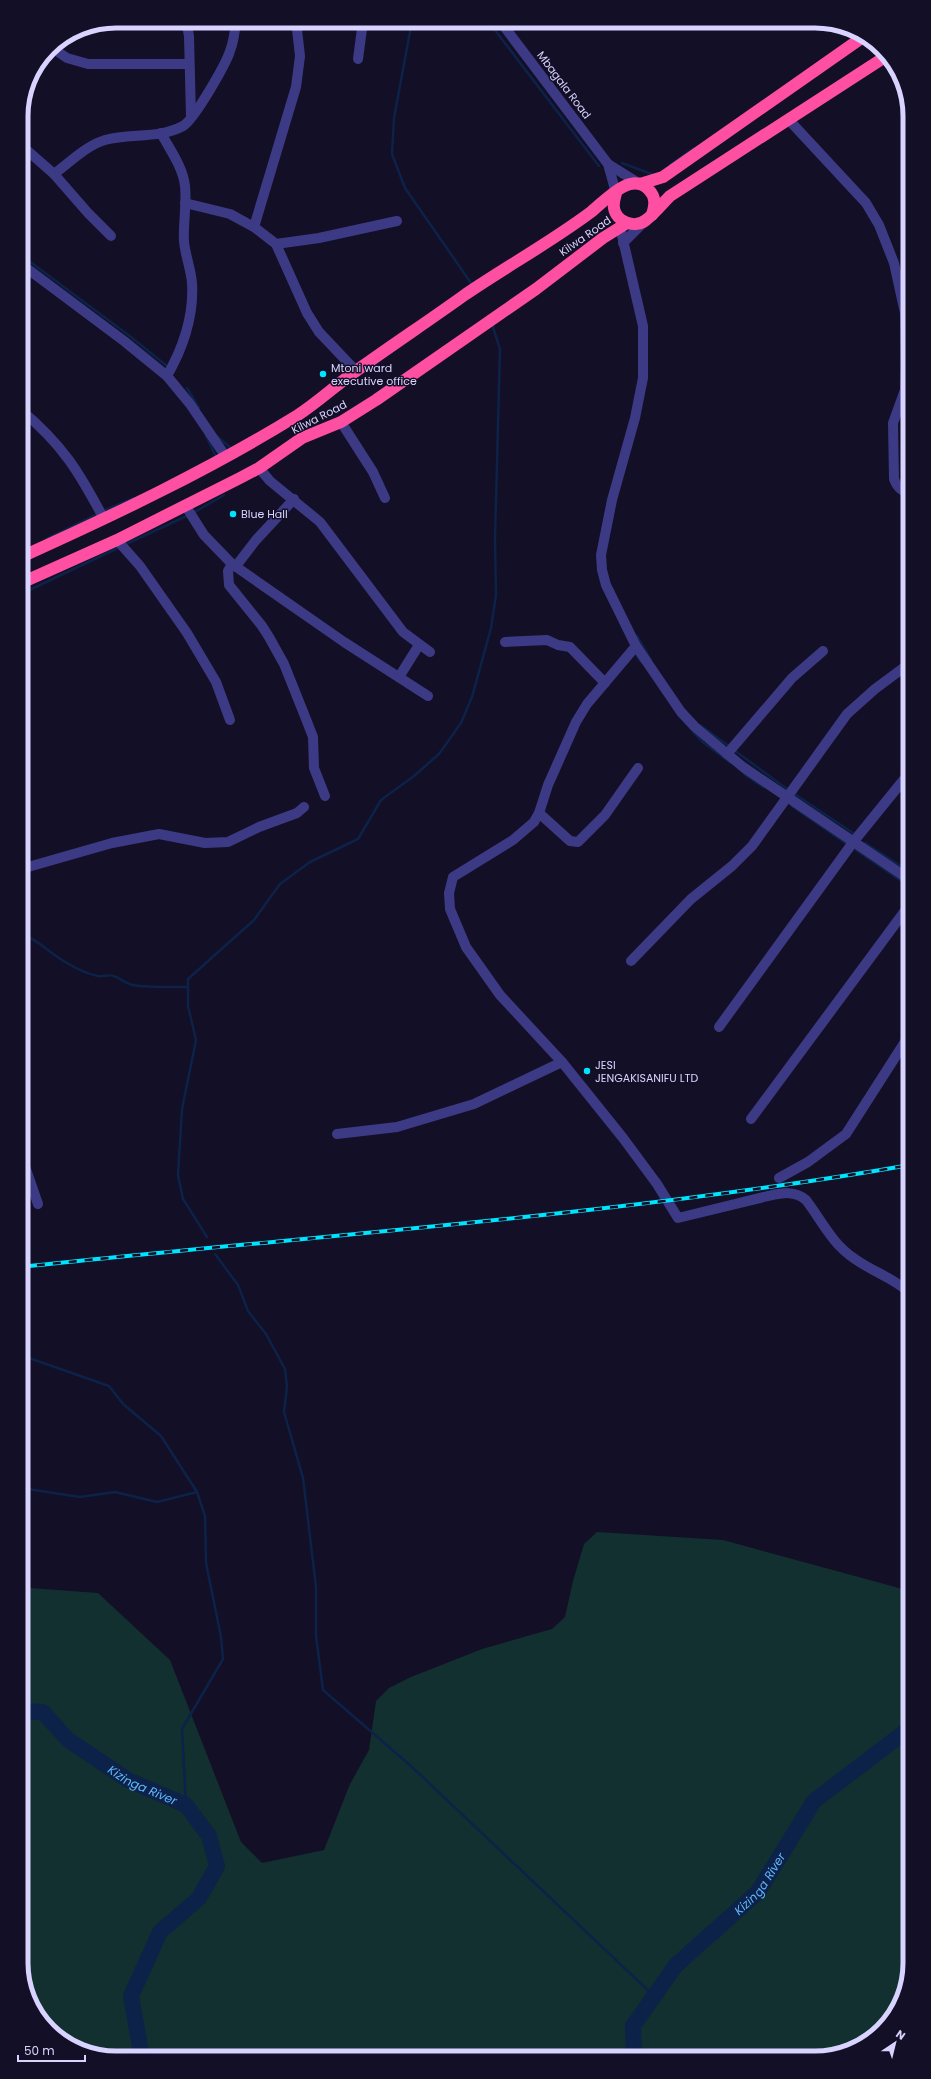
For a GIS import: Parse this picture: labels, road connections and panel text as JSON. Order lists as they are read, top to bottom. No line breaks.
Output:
{"streets":{"highway":["Kilwa Road"],"street":["Mbagala Road"]},"crossings":[["Mbagala Road","Kilwa Road"]],"water":["Kizinga River"],"places":["Mtoni ward executive office","Blue Hall","JESI JENGAKISANIFU LTD"],"scale_bar":"50 m","north":"top right"}
